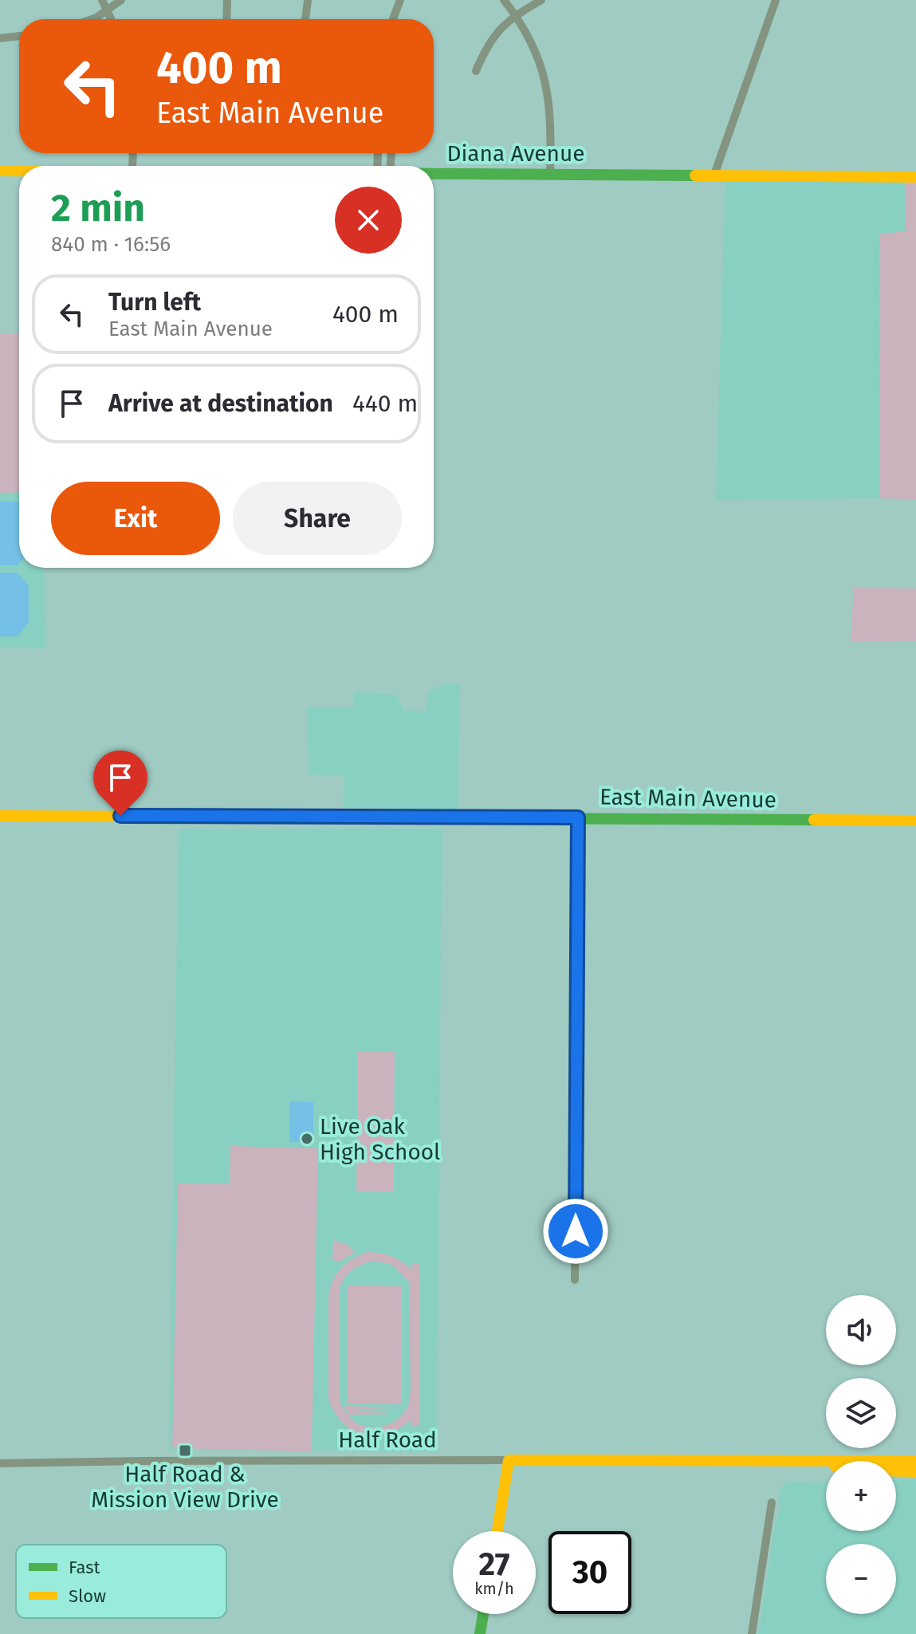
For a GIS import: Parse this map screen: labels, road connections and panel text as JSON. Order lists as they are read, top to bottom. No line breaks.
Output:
{"streets":{"street":["Diana Avenue","East Main Avenue","Half Road"]},"places":{"other":["Live Oak High School"],"transit":["Half Road & Mission View Drive"]},"legend":["Fast","Slow"],"page":{"turn":["400 m","East Main Avenue"],"heading":["2 min","840 m · 16:56"],"list":[{"name":"Turn left","note":"East Main Avenue","value":"400 m"},{"name":"Arrive at destination","value":"440 m"}],"buttons":["Exit","Share"],"map_buttons":["+","−"],"speed":"27 km/h","limit":"30"}}
